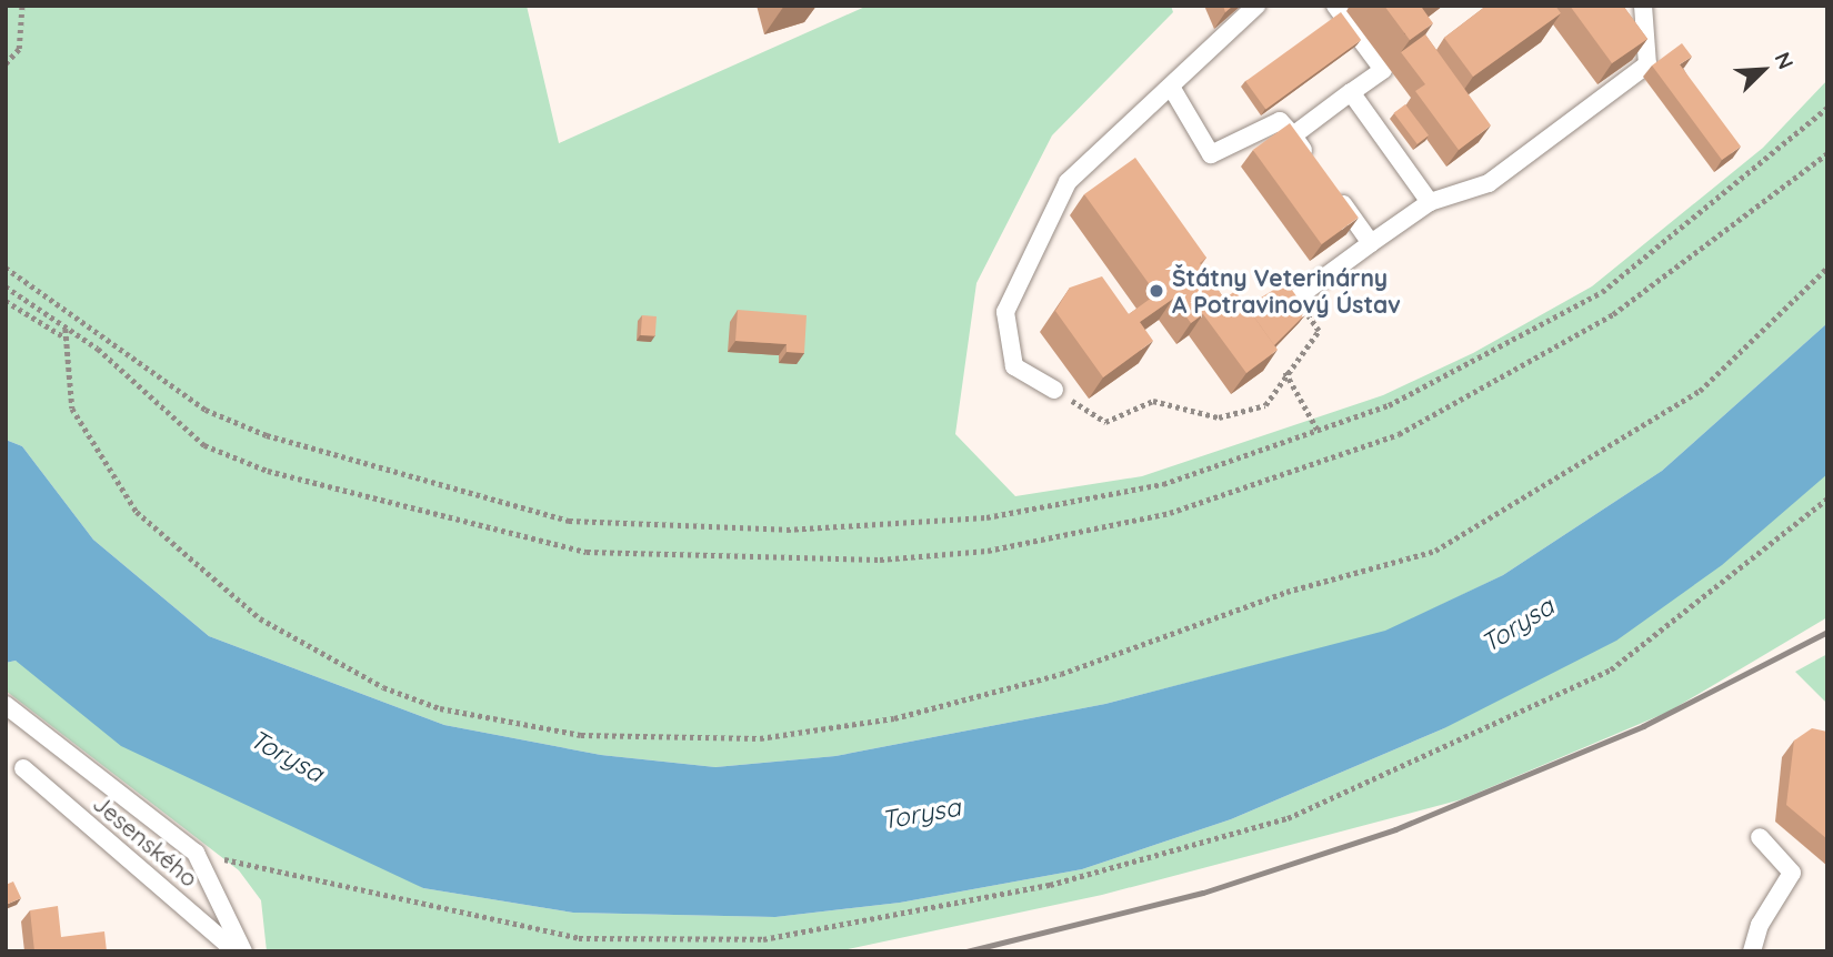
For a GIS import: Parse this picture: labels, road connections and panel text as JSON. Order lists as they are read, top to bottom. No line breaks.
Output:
{"streets":{"lane":["Jesenského"]},"water":["Torysa"],"places":["Štátny Veterinárny A Potravinový Ústav"],"north":"top right"}
